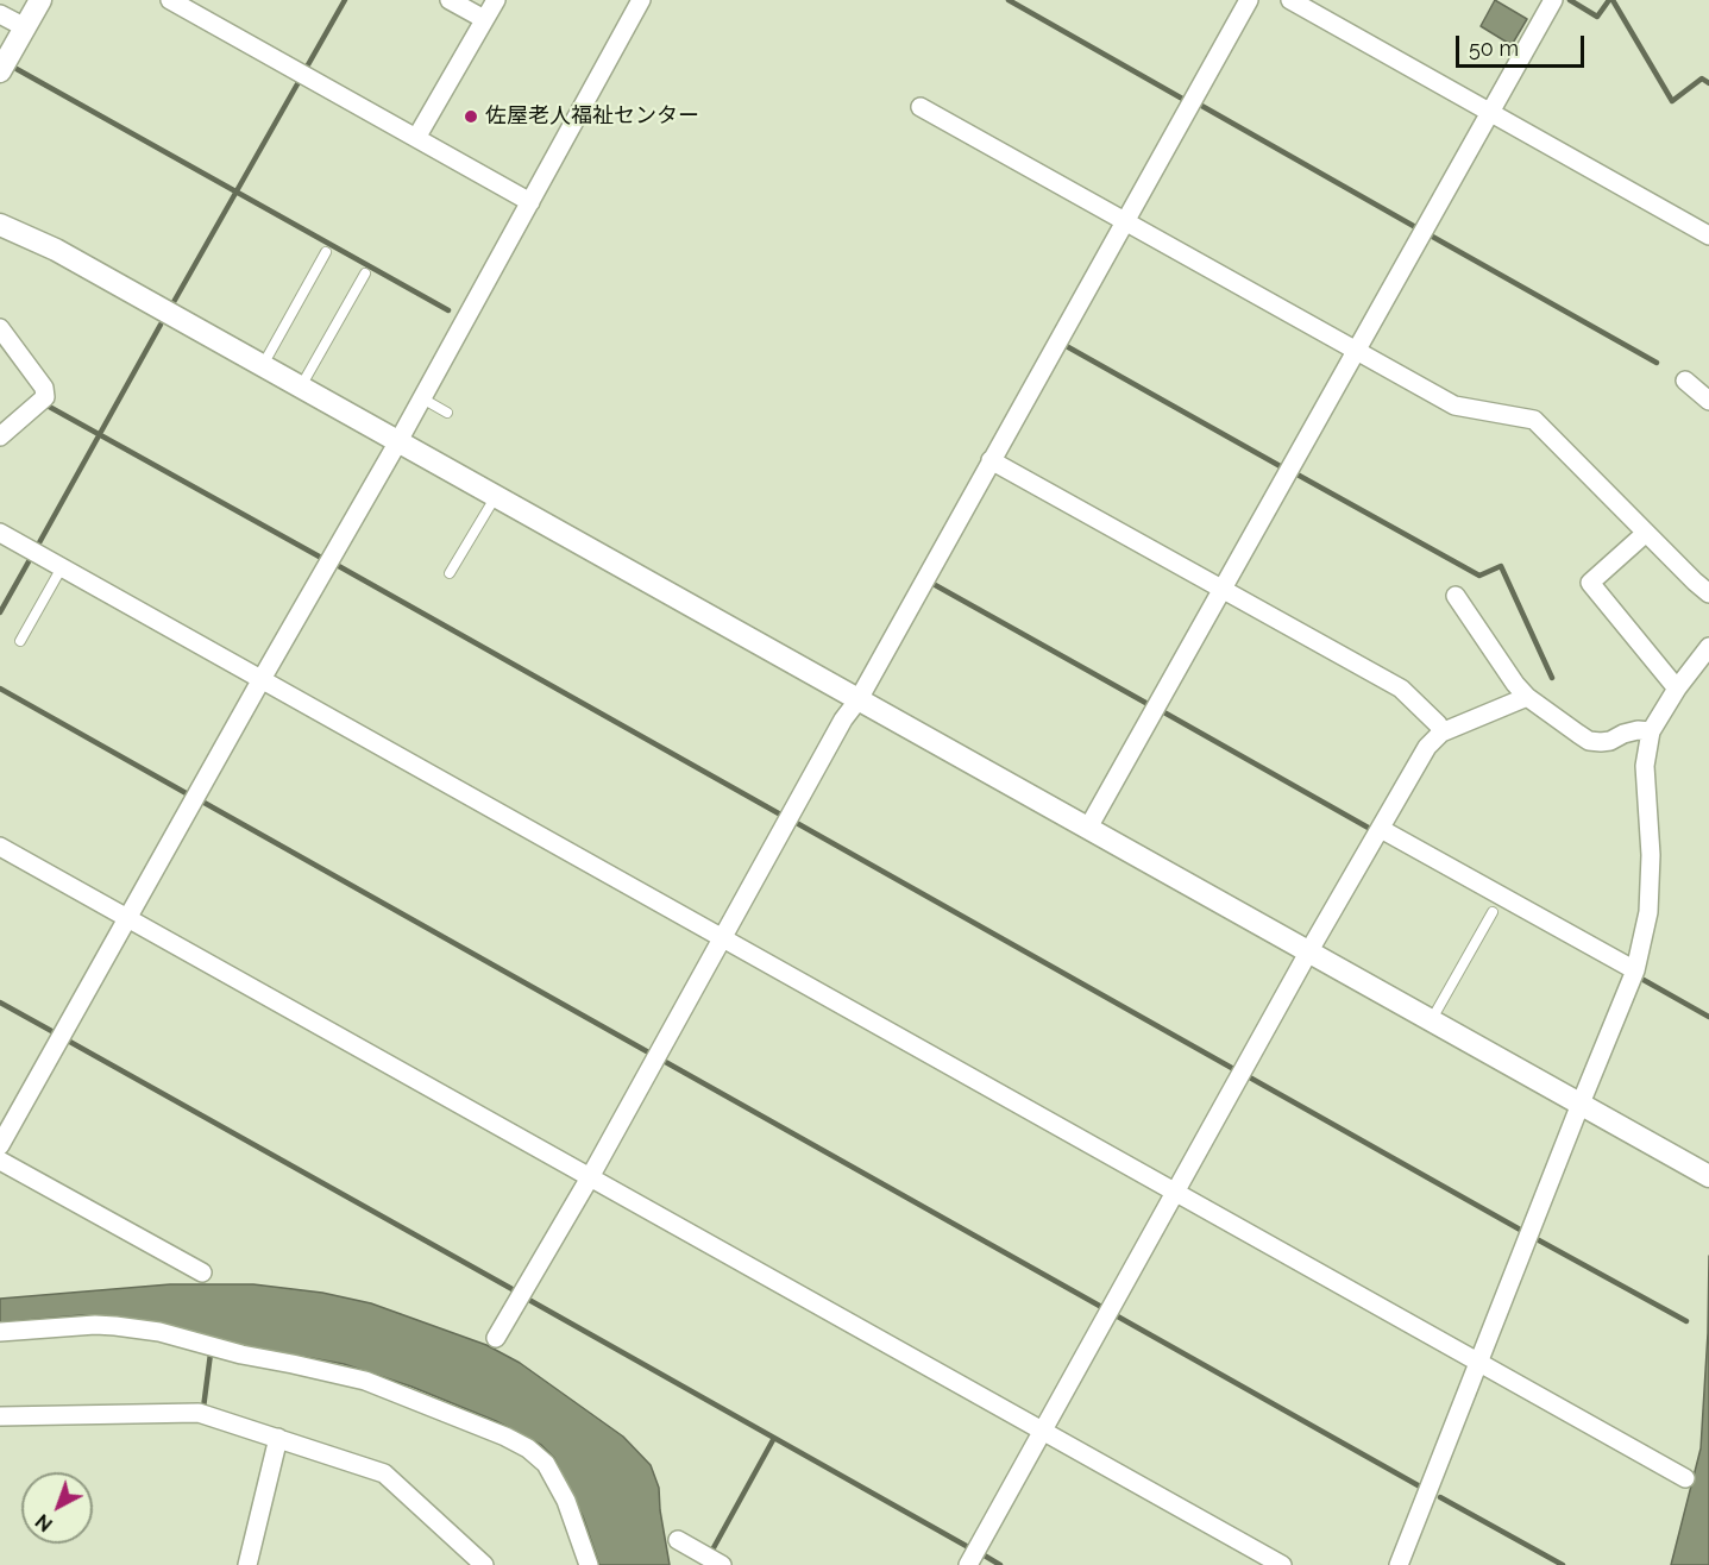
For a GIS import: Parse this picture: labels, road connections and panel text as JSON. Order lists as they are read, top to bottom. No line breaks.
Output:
{"places":["佐屋老人福祉センター"],"scale_bar":"50 m","north":"bottom left"}
